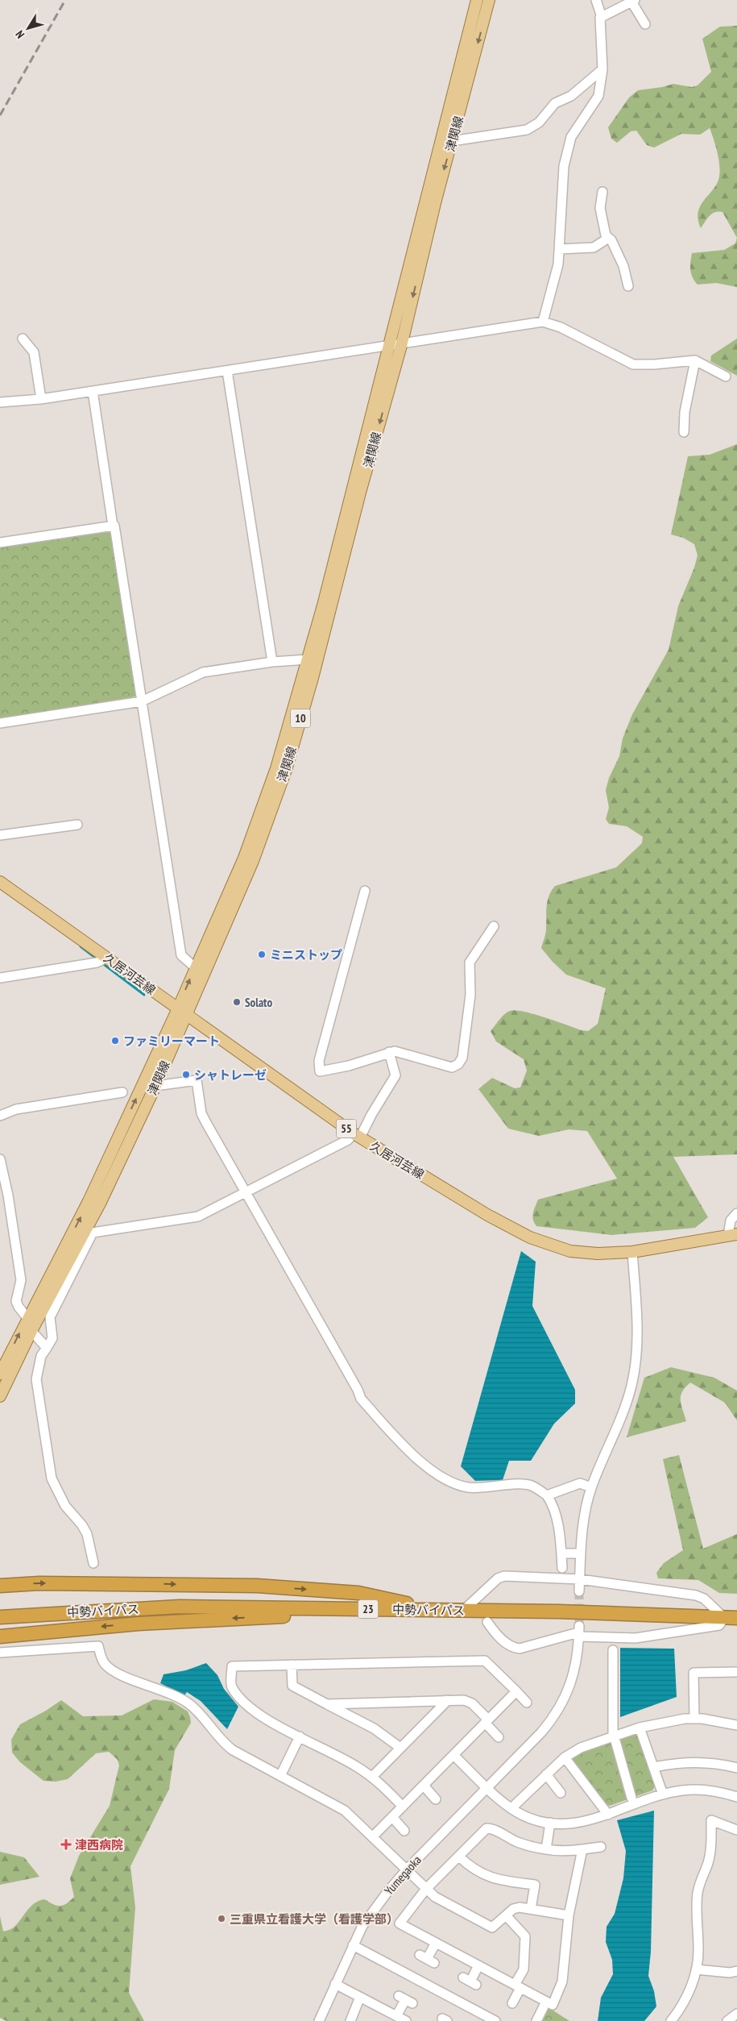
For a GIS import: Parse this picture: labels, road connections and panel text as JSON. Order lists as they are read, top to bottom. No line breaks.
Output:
{"streets":{"highway":["23","中勢バイパス"],"main road":["津関線","10","久居河芸線","55"],"street":["Yumegaoka"]},"crossings":[["津関線","久居河芸線"]],"places":{"other":["ミニストップ","Solato","ファミリーマート","シャトレーゼ","三重県立看護大学（看護学部）"],"health":["津西病院"]},"north":"bottom left"}
